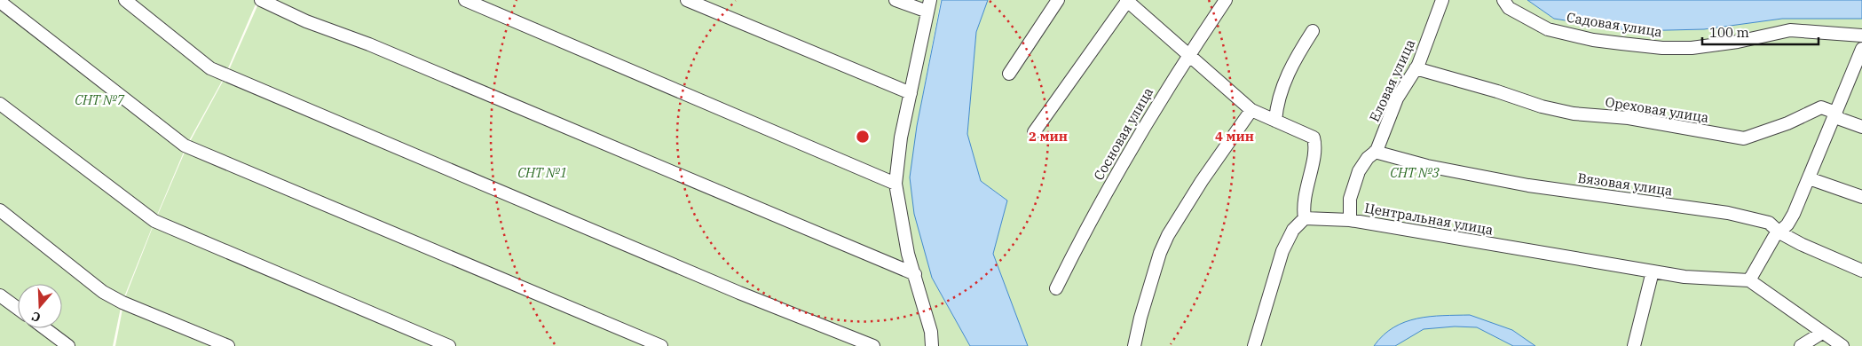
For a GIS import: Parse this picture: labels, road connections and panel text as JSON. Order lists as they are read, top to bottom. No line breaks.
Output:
{"streets":{"street":["Садовая улица","Еловая улица","Ореховая улица","Сосновая улица","Вязовая улица","Центральная улица"]},"crossings":[["Еловая улица","Ореховая улица"],["Еловая улица","Вязовая улица"],["Еловая улица","Центральная улица"]],"parks":["СНТ №7","СНТ №1","СНТ №3"],"scale_bar":"100 m","north":"bottom","rings":["2 мин","4 мин"]}
